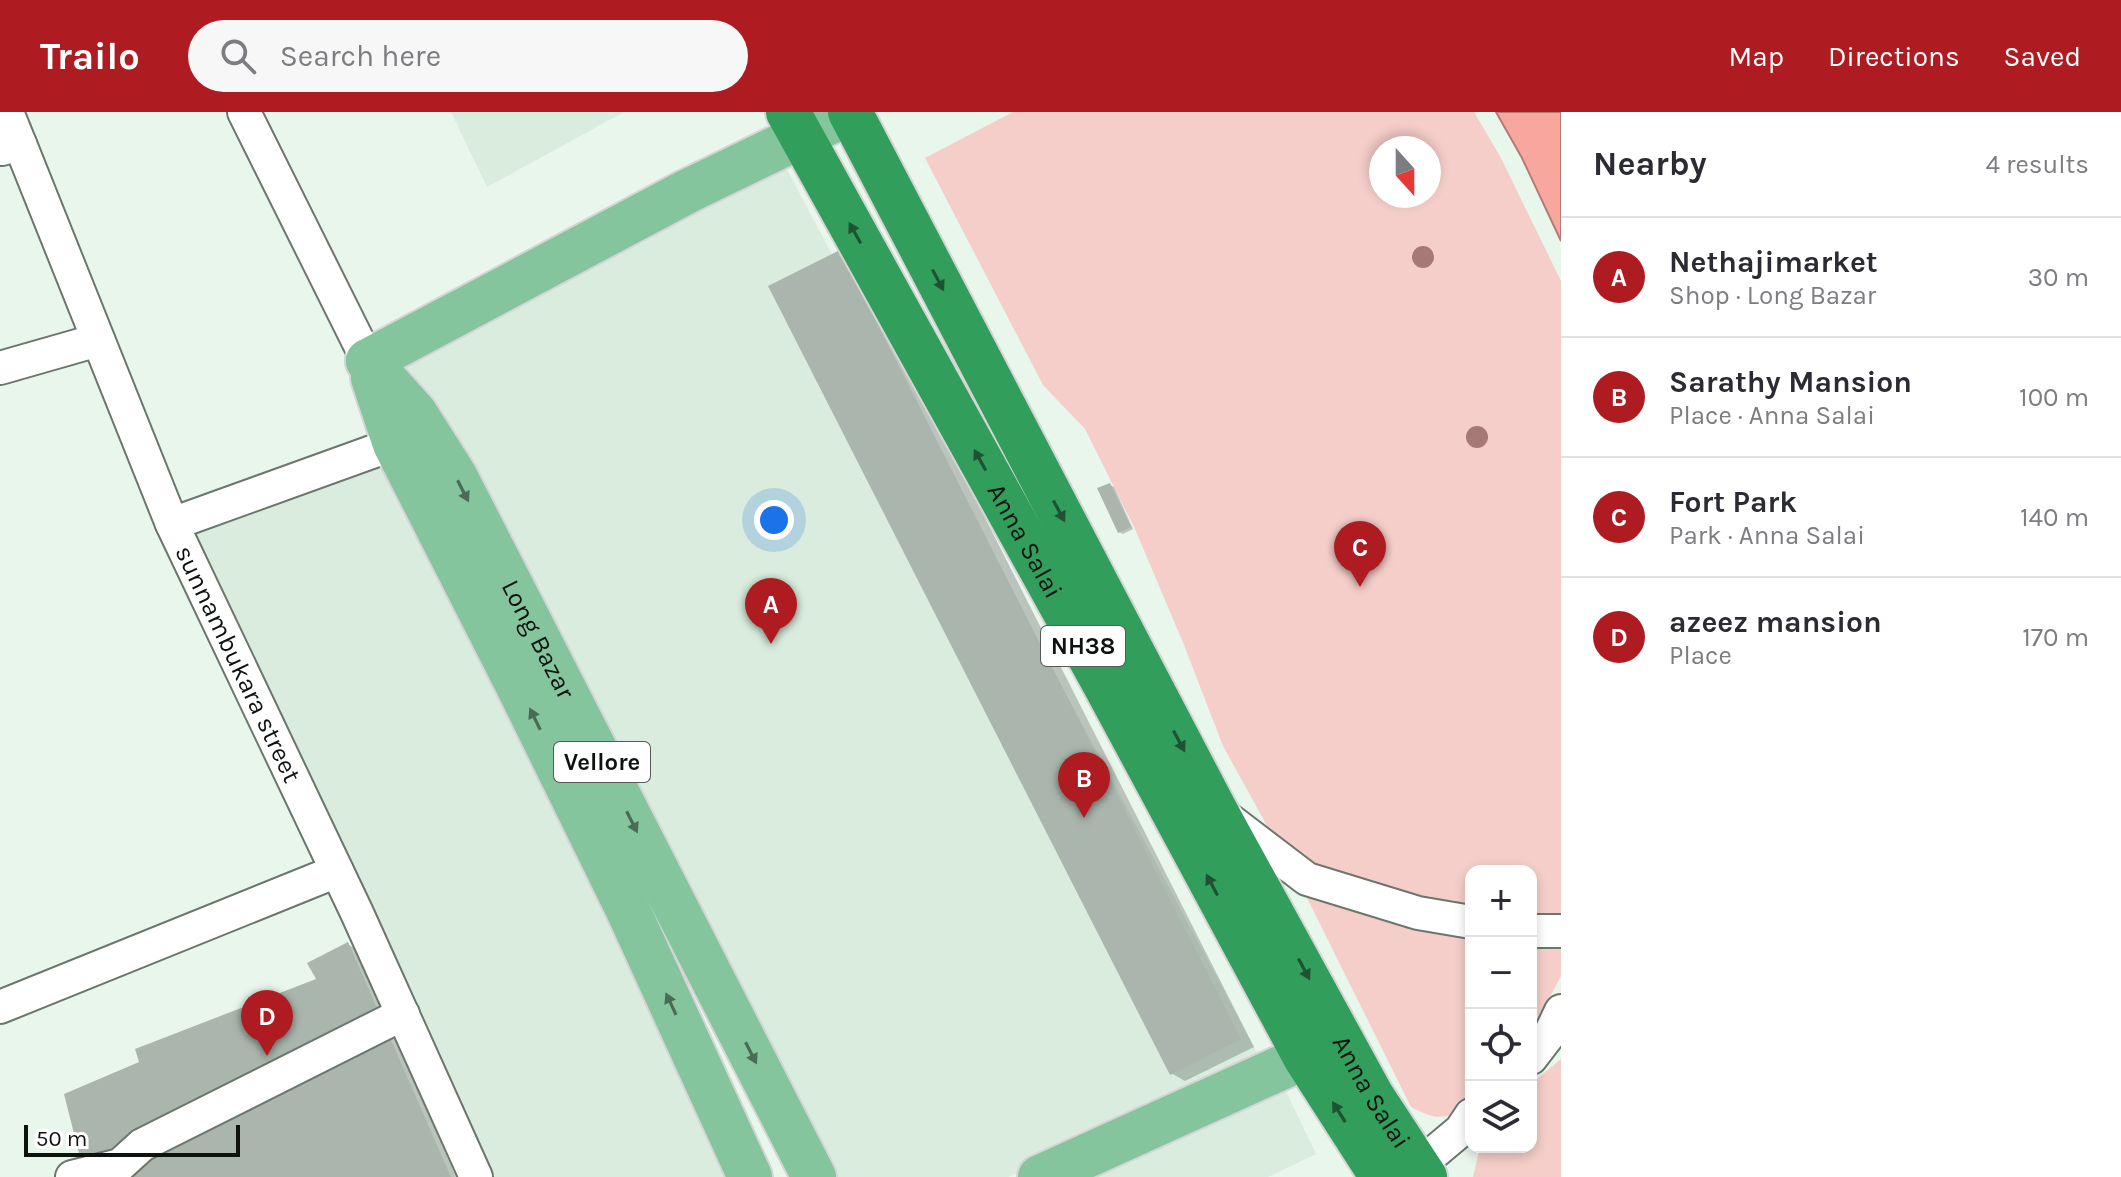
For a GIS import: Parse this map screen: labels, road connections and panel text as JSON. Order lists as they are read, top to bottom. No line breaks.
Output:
{"streets":{"highway":["Anna Salai","NH38"],"main road":["Long Bazar","Vellore"],"street":["sunnambukara street"]},"one_way":["Long Bazar"],"scale_bar":"50 m","north":"bottom","page":{"header":"Trailo","search":"Search here","nav":["Map","Directions","Saved"],"heading":["Nearby","4 results"],"list":[{"mark":"A","name":"Nethajimarket","note":"Shop · Long Bazar","value":"30 m"},{"mark":"B","name":"Sarathy Mansion","note":"Place · Anna Salai","value":"100 m"},{"mark":"C","name":"Fort Park","note":"Park · Anna Salai","value":"140 m"},{"mark":"D","name":"azeez mansion","note":"Place","value":"170 m"}],"pins":["C","A","B","D"],"map_buttons":["+","−"],"scale":"50 m"}}
